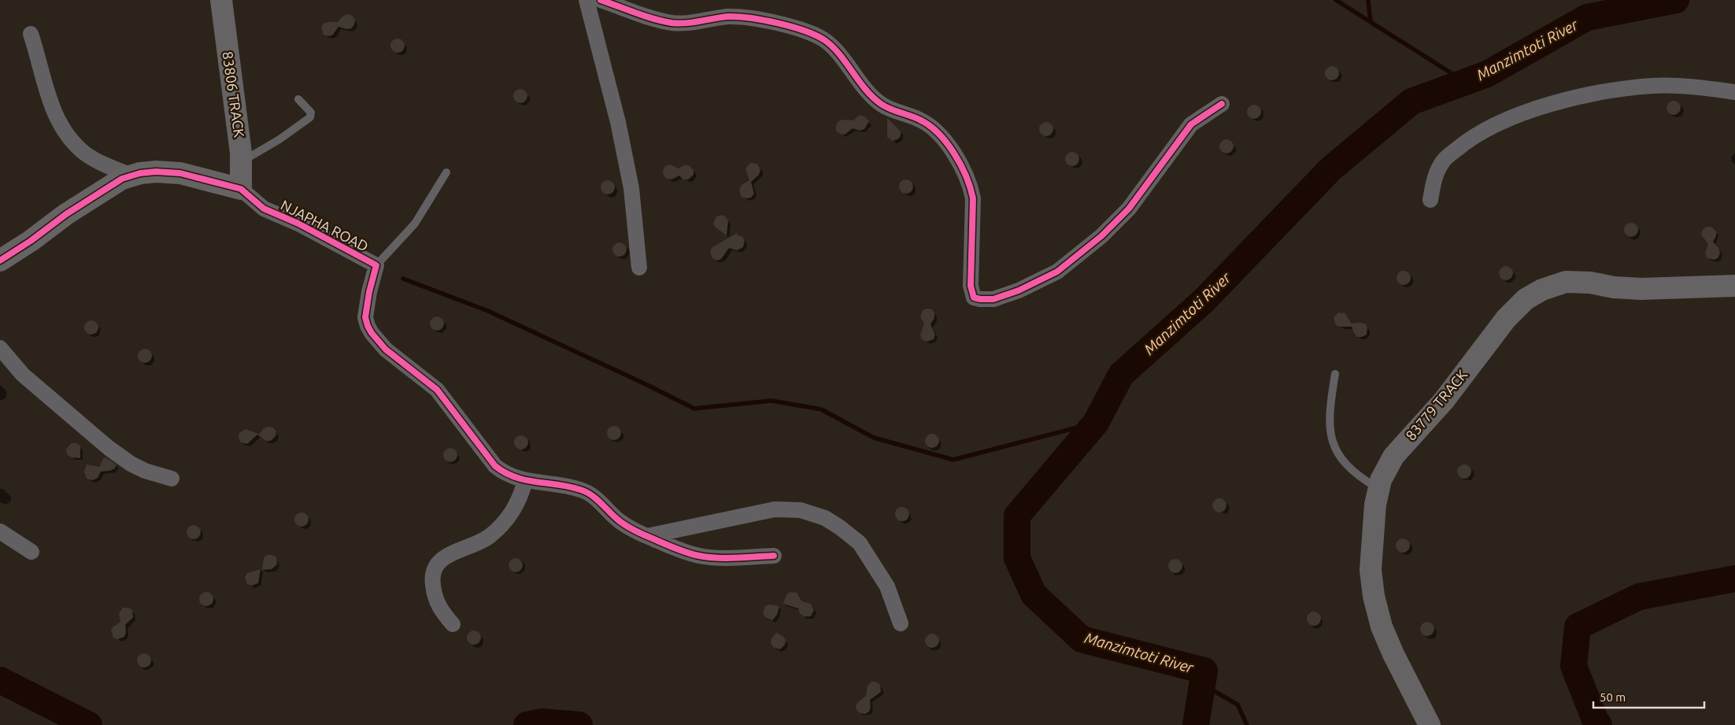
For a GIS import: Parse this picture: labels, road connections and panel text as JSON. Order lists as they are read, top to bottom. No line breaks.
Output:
{"streets":{"street":["83806 TRACK","NJAPHA ROAD","83779 TRACK"]},"crossings":[["83806 TRACK","NJAPHA ROAD"]],"water":["Manzimtoti River"],"scale_bar":"50 m"}
